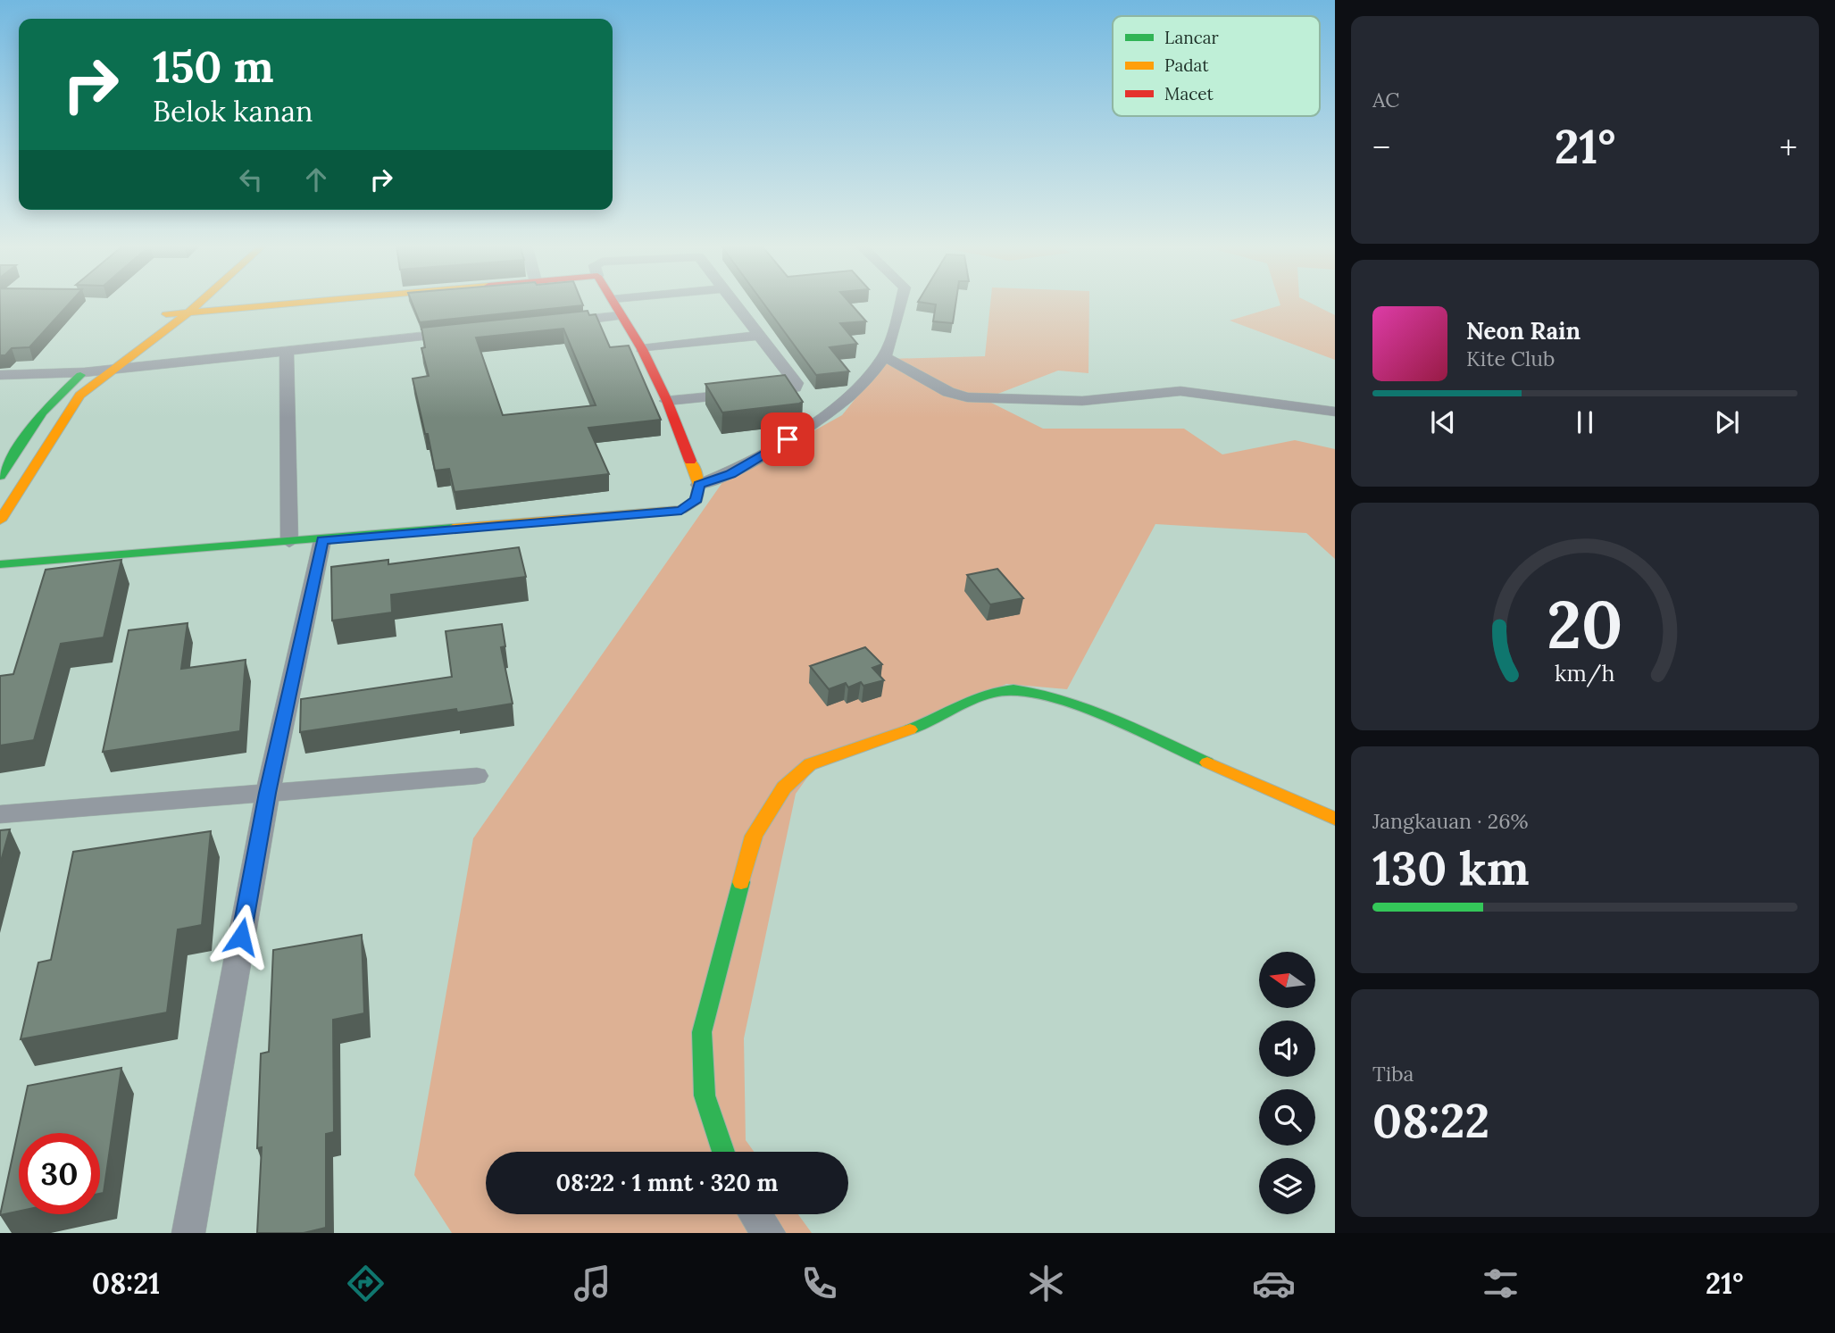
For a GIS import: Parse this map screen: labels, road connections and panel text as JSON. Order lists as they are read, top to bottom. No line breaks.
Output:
{"legend":["Lancar","Padat","Macet"],"north":"left","page":{"tile":["AC",["Jangkauan · 26%","130 km"],["Tiba","08:22"]],"turn":["150 m","Belok kanan"],"heat":["−","21°","+"],"song":["Neon Rain","Kite Club"],"limit":"30","trip":"08:22 · 1 mnt · 320 m","tabs":["08:21","21°"],"gauge":["20","km/h"]}}
